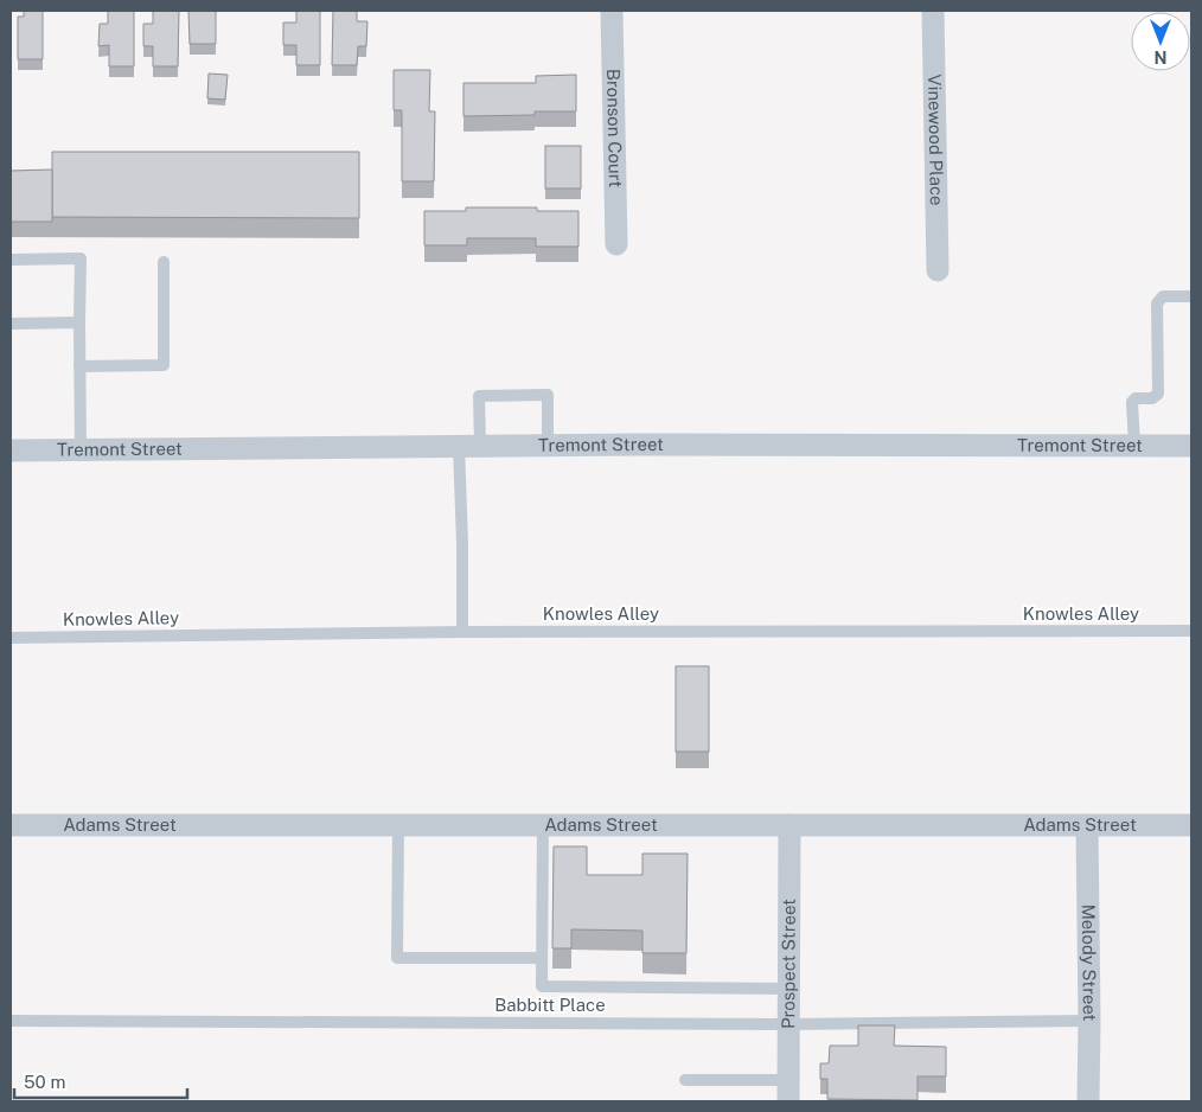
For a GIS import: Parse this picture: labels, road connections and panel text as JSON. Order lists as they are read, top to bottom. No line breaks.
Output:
{"streets":{"street":["Bronson Court","Vinewood Place","Tremont Street","Adams Street","Prospect Street","Melody Street"],"lane":["Knowles Alley","Babbitt Place"]},"crossings":[["Adams Street","Prospect Street"],["Adams Street","Melody Street"],["Prospect Street","Babbitt Place"],["Melody Street","Babbitt Place"]],"scale_bar":"50 m","north":"bottom"}
